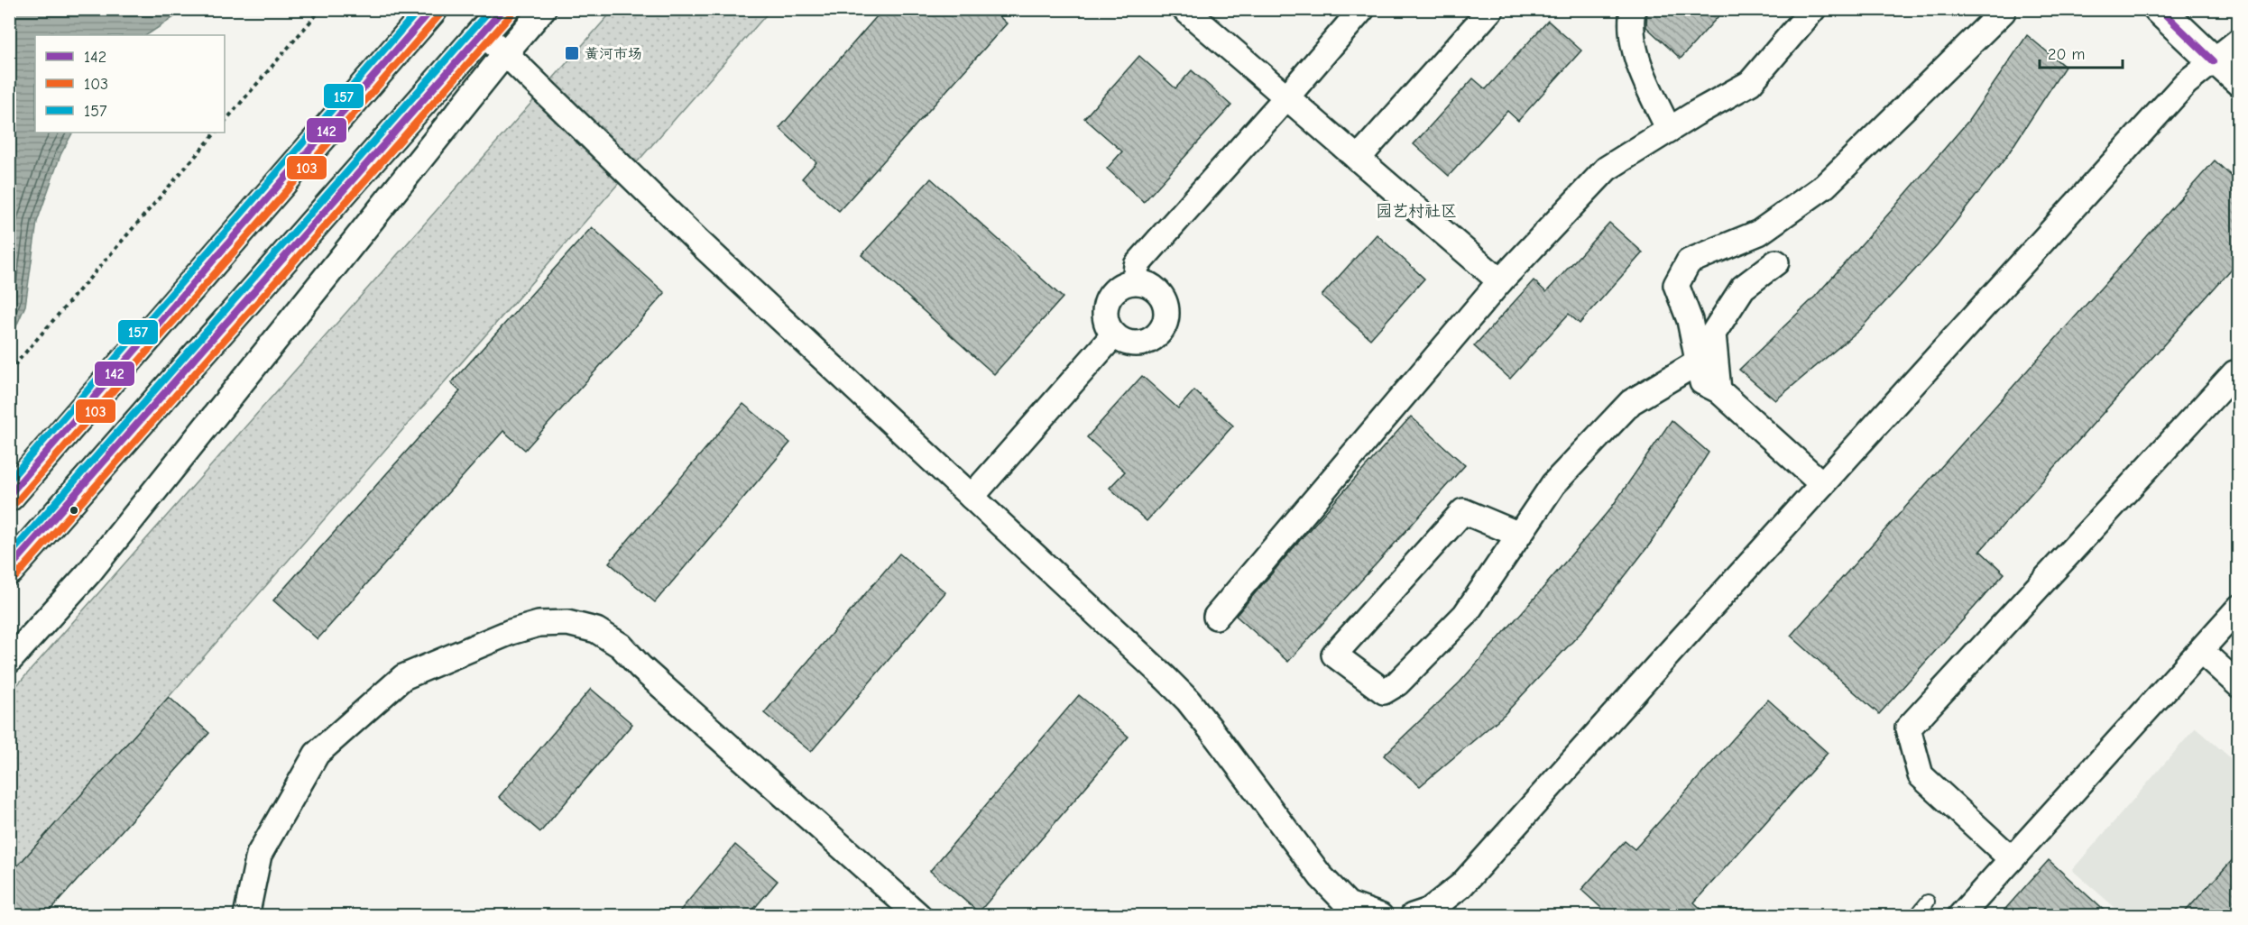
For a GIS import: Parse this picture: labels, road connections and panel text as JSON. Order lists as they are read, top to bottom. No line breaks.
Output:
{"districts":["园艺村社区"],"places":{"transit":["黄河市场"]},"lines":["transit line 142","transit line 157","transit line 103"],"legend":["142","103","157"],"scale_bar":"20 m"}
